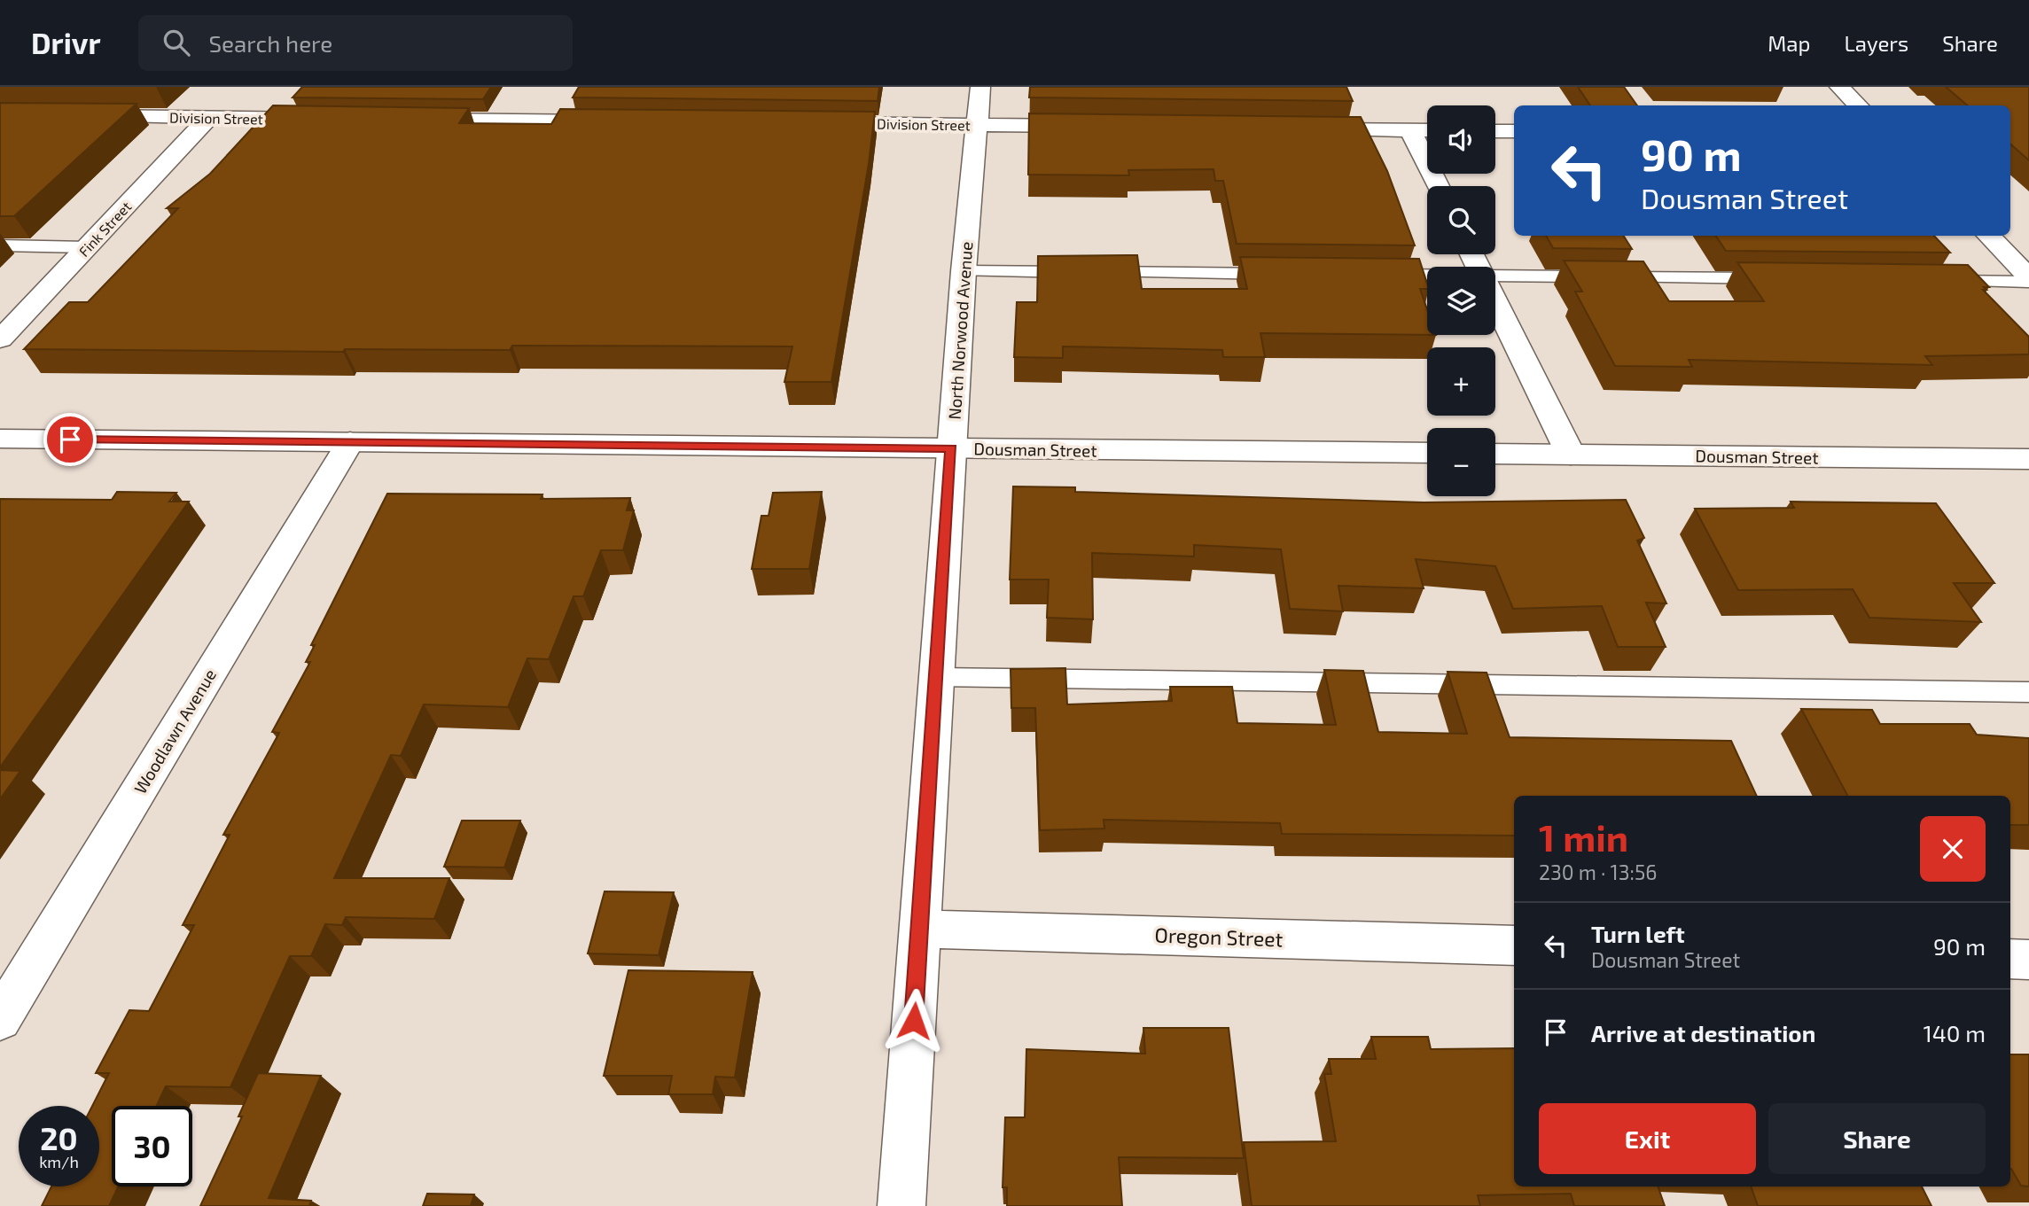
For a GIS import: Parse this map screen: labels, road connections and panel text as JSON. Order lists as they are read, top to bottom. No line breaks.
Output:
{"streets":{"street":["Division Street","Fink Street","North Norwood Avenue","Dousman Street","Woodlawn Avenue","Oregon Street"]},"crossings":[["Division Street","Fink Street"],["Division Street","North Norwood Avenue"],["North Norwood Avenue","Dousman Street"],["North Norwood Avenue","Oregon Street"],["Dousman Street","Woodlawn Avenue"]],"page":{"header":"Drivr","search":"Search here","nav":["Map","Layers","Share"],"map_buttons":["+","−"],"turn":["90 m","Dousman Street"],"heading":["1 min","230 m · 13:56"],"list":[{"name":"Turn left","note":"Dousman Street","value":"90 m"},{"name":"Arrive at destination","value":"140 m"}],"buttons":["Exit","Share"],"speed":"20 km/h","limit":"30"}}
